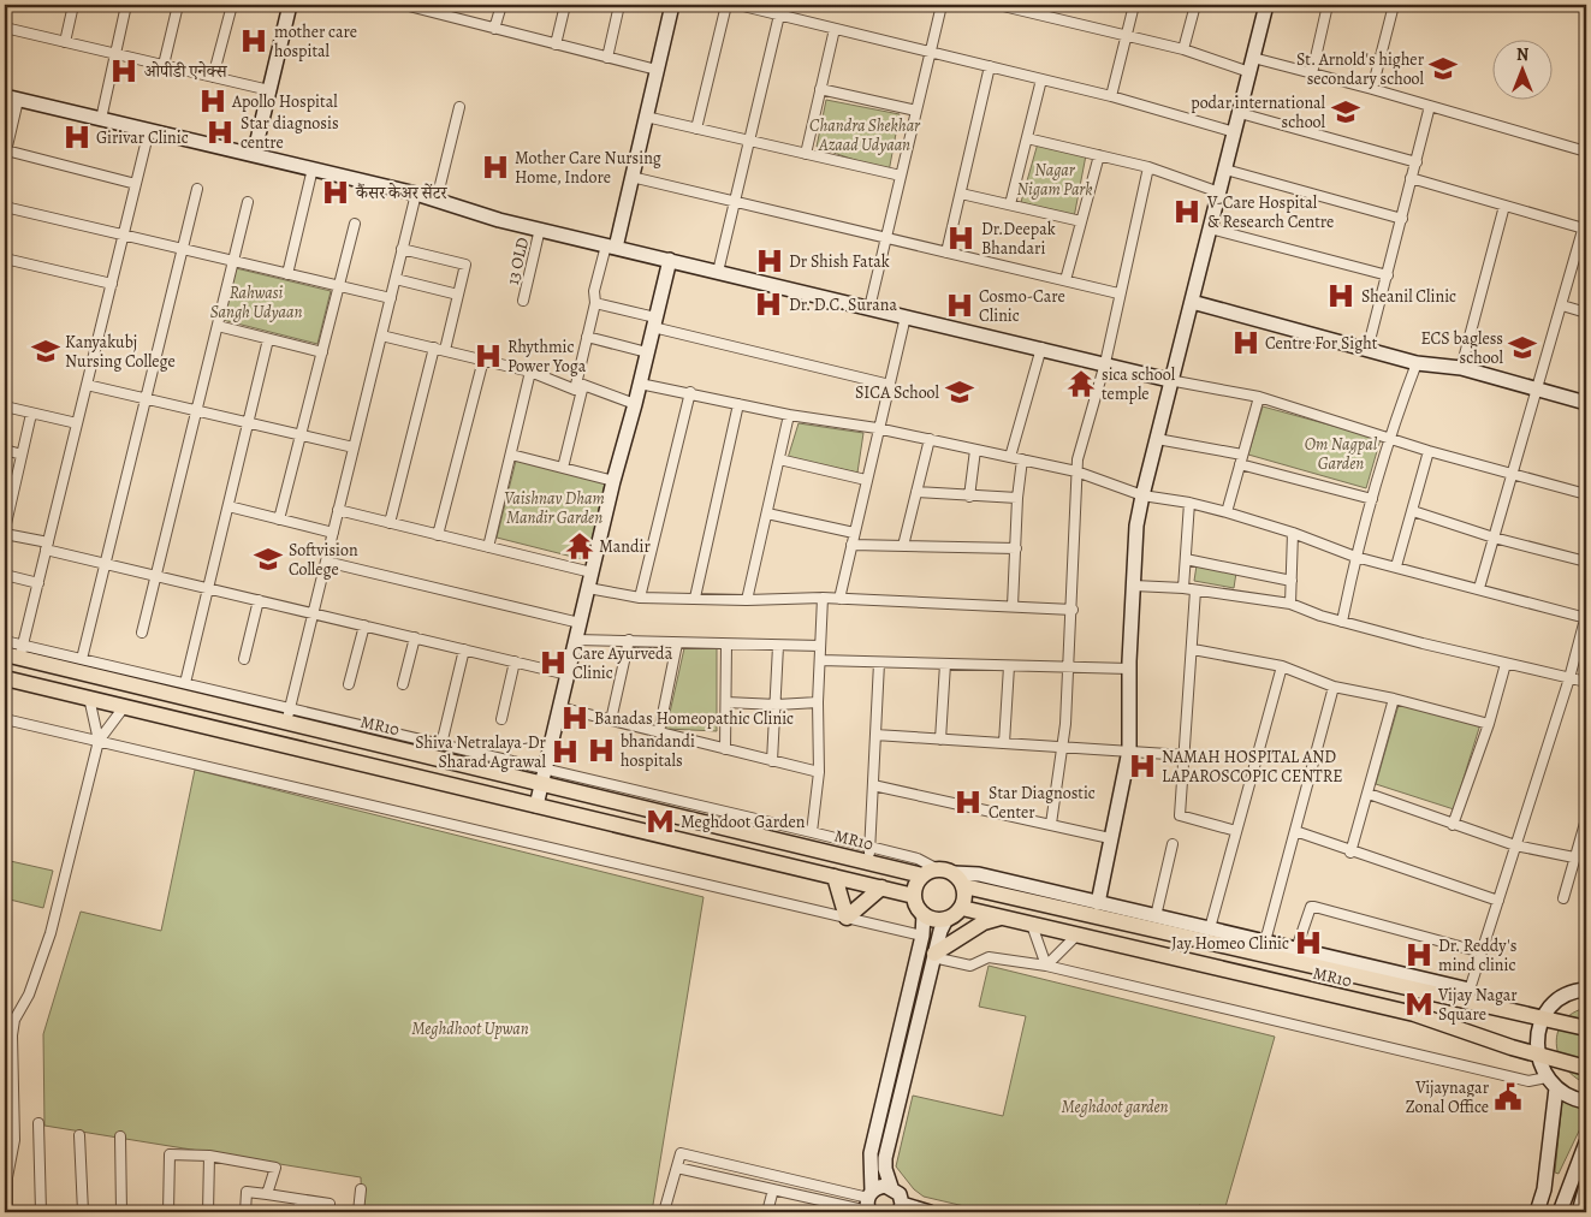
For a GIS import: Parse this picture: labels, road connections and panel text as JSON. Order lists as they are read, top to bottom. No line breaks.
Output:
{"streets":{"main road":["MR10"],"street":["13 OLD"]},"parks":["Chandra Shekhar Azaad Udyaan","Nagar Nigam Park","Rahwasi Sangh Udyaan","Om Nagpal Garden","Vaishnav Dham Mandir Garden","Meghdhoot Upwan","Meghdoot garden"],"places":{"hospital":["mother care hospital","ओपीडी एनेक्स","Apollo Hospital","Star diagnosis centre","Girivar Clinic","Mother Care Nursing Home, Indore","कैंसर केअर सेंटर","V-Care Hospital & Research Centre","Dr.Deepak Bhandari","Dr Shish Fatak","Sheanil Clinic","Dr. D.C. Surana","Cosmo-Care Clinic","Centre For Sight","Rhythmic Power Yoga","Care Ayurveda Clinic","Banadas Homeopathic Clinic","bhandandi hospitals","Shiva Netralaya-Dr Sharad Agrawal","NAMAH HOSPITAL AND LAPAROSCOPIC CENTRE","Star Diagnostic Center","Jay Homeo Clinic","Dr. Reddy's mind clinic"],"school or university":["St. Arnold's higher secondary school","podar international school","ECS bagless school","Kanyakubj Nursing College","SICA School","Softvision College"],"temple":["sica school temple","Mandir"],"metro station":["Meghdoot Garden","Vijay Nagar Square"],"public building":["Vijaynagar Zonal Office"]},"north":"top"}
